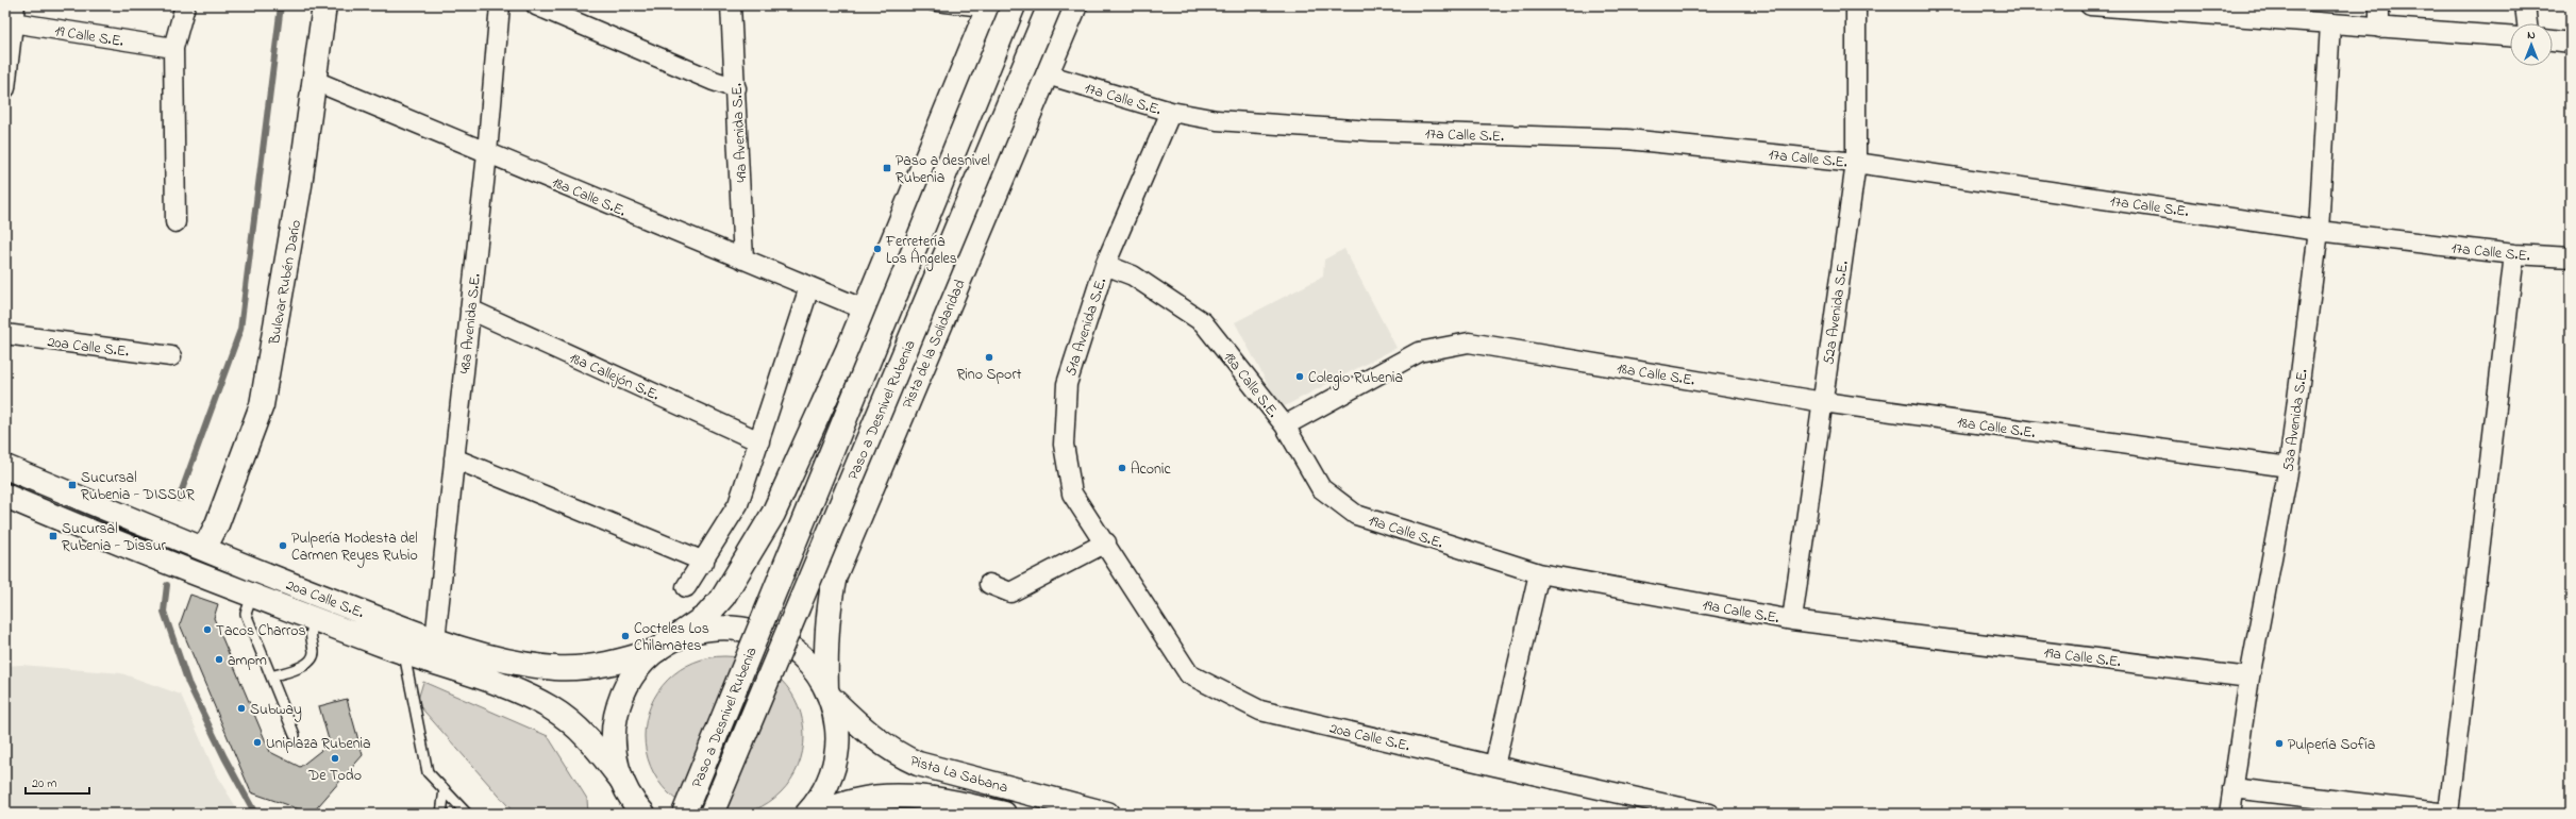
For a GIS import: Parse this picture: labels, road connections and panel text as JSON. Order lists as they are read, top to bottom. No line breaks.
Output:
{"streets":{"main road":["Bulevar Rubén Darío","Pista de la Solidaridad","20a Calle S.E.","Paso a Desnivel Rubenia","Pista La Sabana"],"street":["19 Calle S.E.","17a Calle S.E.","49a Avenida S.E.","18a Calle S.E.","52a Avenida S.E.","48a Avenida S.E.","51a Avenida S.E.","18a Callejón S.E.","53a Avenida S.E.","19a Calle S.E."]},"crossings":[["17a Calle S.E.","52a Avenida S.E."],["17a Calle S.E.","51a Avenida S.E."],["17a Calle S.E.","Pista de la Solidaridad"],["17a Calle S.E.","53a Avenida S.E."],["49a Avenida S.E.","18a Calle S.E."],["18a Calle S.E.","Bulevar Rubén Darío"],["18a Calle S.E.","52a Avenida S.E."],["18a Calle S.E.","48a Avenida S.E."],["18a Calle S.E.","51a Avenida S.E."],["18a Calle S.E.","53a Avenida S.E."],["18a Calle S.E.","19a Calle S.E."],["Bulevar Rubén Darío","20a Calle S.E."],["52a Avenida S.E.","19a Calle S.E."],["48a Avenida S.E.","20a Calle S.E."],["48a Avenida S.E.","18a Callejón S.E."],["51a Avenida S.E.","20a Calle S.E."],["Pista de la Solidaridad","Pista La Sabana"],["53a Avenida S.E.","19a Calle S.E."]],"places":{"transit":["Paso a desnivel Rubenia","Sucursal Rubenia - DISSUR","Sucursal Rubenia - Dissur"],"other":["Ferretería Los Ángeles","Rino Sport","Colegio Rubenia","Aconic","Pulpería Modesta del Carmen Reyes Rubio","Tacos Charros","Cocteles Los Chilamates","ampm","Subway","Uniplaza Rubenia","Pulpería Sofía","De Todo"]},"scale_bar":"20 m","north":"top"}
